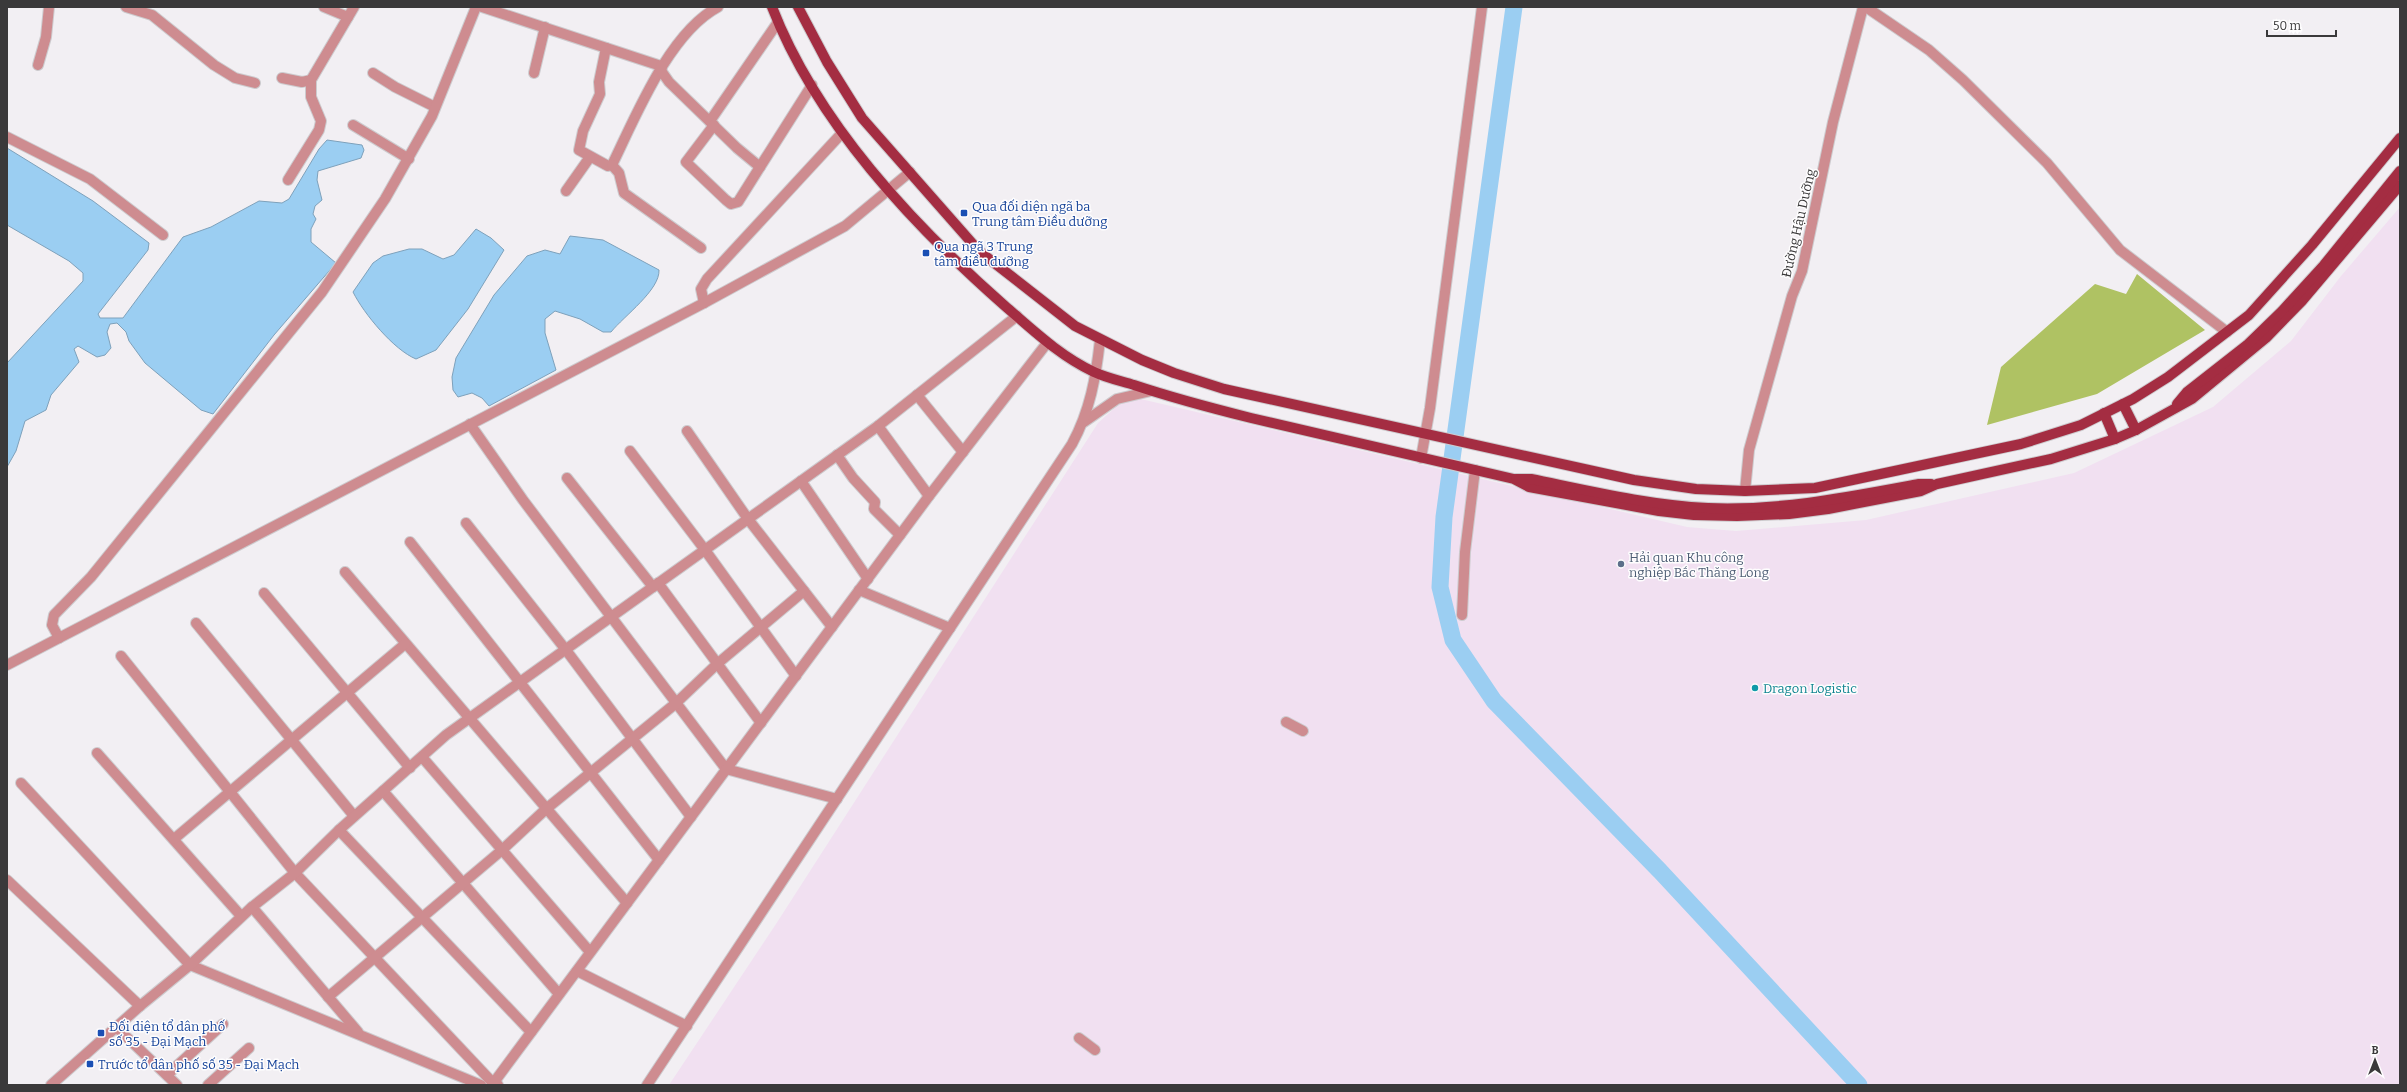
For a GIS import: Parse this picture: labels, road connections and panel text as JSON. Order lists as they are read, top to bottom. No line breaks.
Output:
{"streets":{"street":["Đường Hậu Dưỡng"]},"places":{"transit":["Qua đối diện ngã ba Trung tâm Điều dưỡng","Qua ngã 3 Trung tâm điều dưỡng","Đối diện tổ dân phố số 35 - Đại Mạch","Trước tổ dân phố số 35 - Đại Mạch"],"other":["Hải quan Khu công nghiệp Bắc Thăng Long","Dragon Logistic"]},"scale_bar":"50 m","north":"top"}
